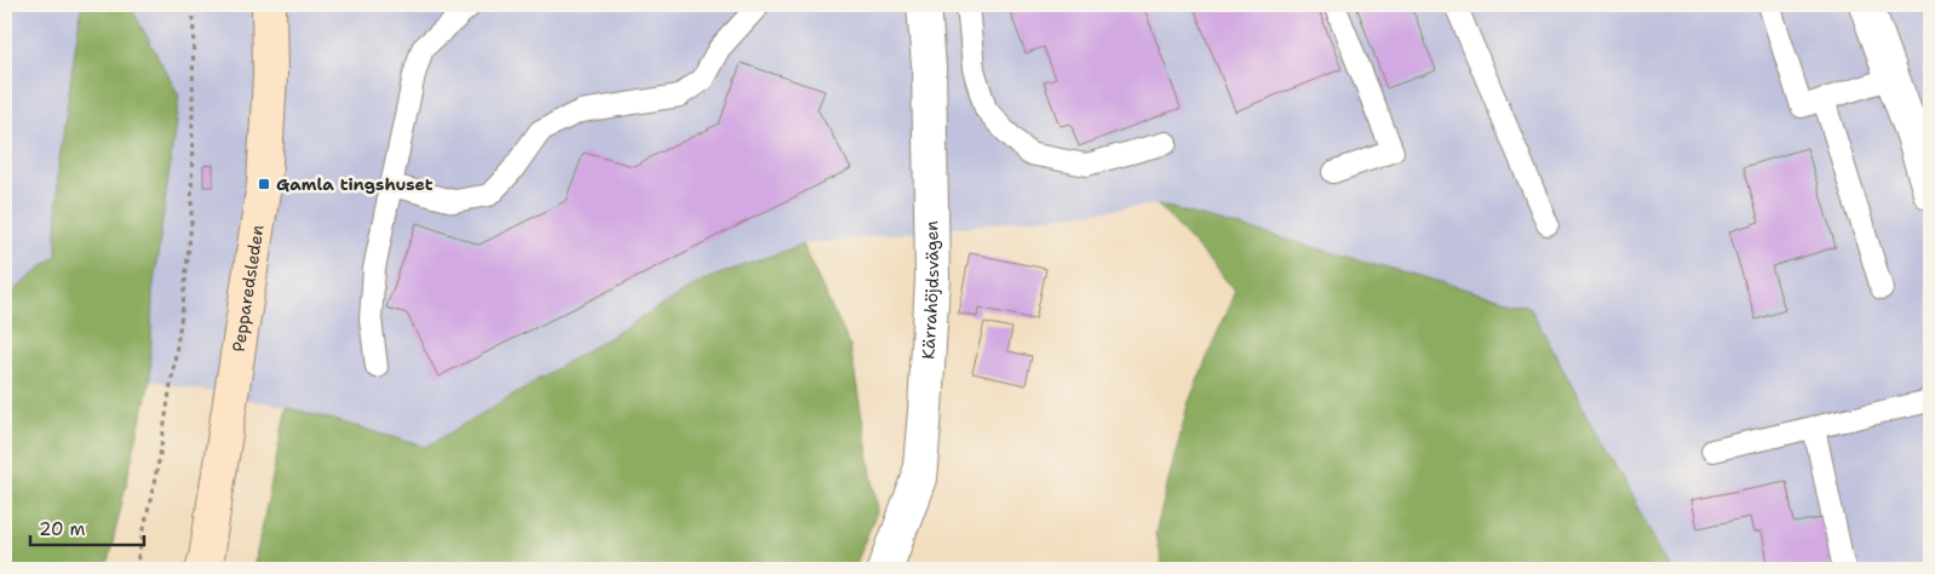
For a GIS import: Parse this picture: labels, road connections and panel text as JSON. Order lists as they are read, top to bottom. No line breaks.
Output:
{"streets":{"street":["Pepparedsleden","Kärrahöjdsvägen"]},"places":{"transit":["Gamla tingshuset"]},"scale_bar":"20 m"}
